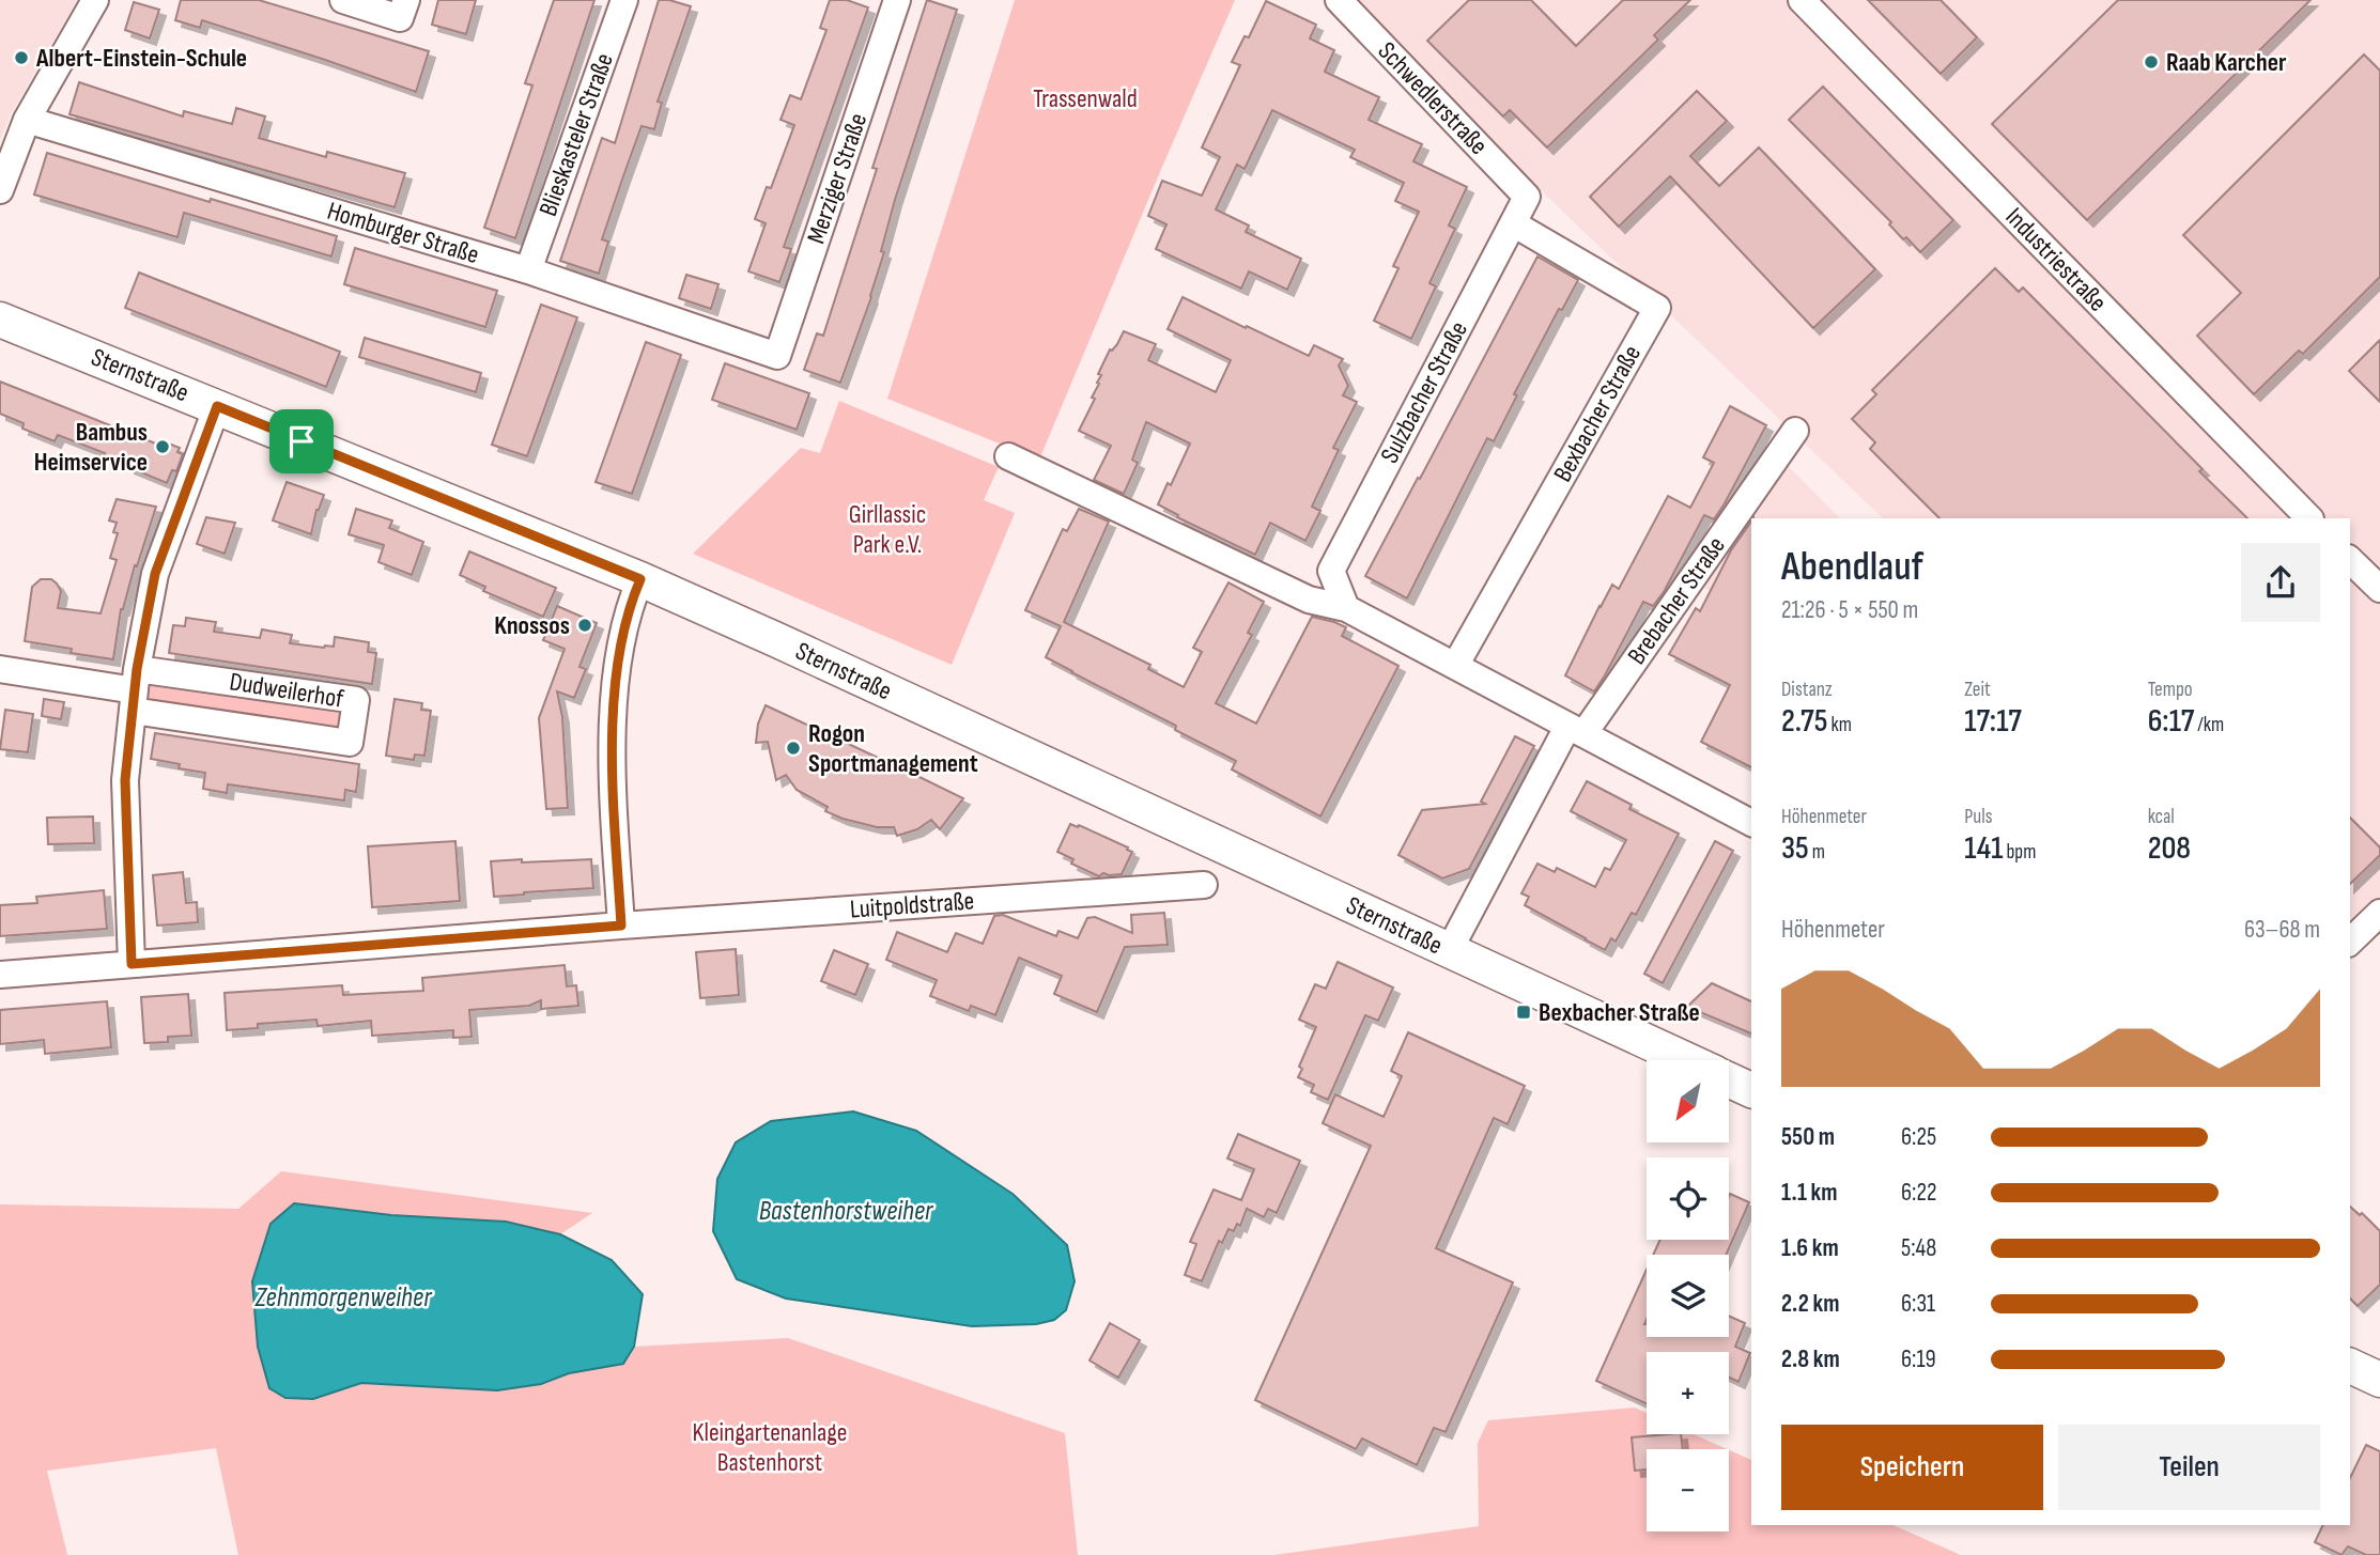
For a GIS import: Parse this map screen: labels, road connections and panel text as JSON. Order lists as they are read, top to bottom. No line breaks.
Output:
{"streets":{"main road":["Sternstraße"],"street":["Schwedlerstraße","Blieskasteler Straße","Merziger Straße","Homburger Straße","Industriestraße","Sulzbacher Straße","Bexbacher Straße","Brebacher Straße","Dudweilerhof","Luitpoldstraße"]},"crossings":[["Schwedlerstraße","Sulzbacher Straße"],["Blieskasteler Straße","Homburger Straße"],["Merziger Straße","Homburger Straße"],["Sternstraße","Brebacher Straße"],["Sulzbacher Straße","Bexbacher Straße"]],"water":["Bastenhorstweiher","Zehnmorgenweiher"],"parks":["Trassenwald","Girllassic Park e.V.","Kleingartenanlage Bastenhorst"],"places":{"other":["Albert-Einstein-Schule","Raab Karcher","Bambus Heimservice","Knossos","Rogon Sportmanagement"],"transit":["Bexbacher Straße"]},"north":"bottom left","page":{"heading":["Abendlauf","21:26 · 5 × 550 m"],"stats":[["Distanz","2.75 km"],["Zeit","17:17"],["Tempo","6:17 /km"],["Höhenmeter","35 m"],["Puls","141 bpm"],["kcal","208"]],"chart":["Höhenmeter","63–68 m"],"map_buttons":["+","−"],"list":[{"name":"550 m","note":"6:25"},{"name":"1.1 km","note":"6:22"},{"name":"1.6 km","note":"5:48"},{"name":"2.2 km","note":"6:31"},{"name":"2.8 km","note":"6:19"}],"buttons":["Speichern","Teilen"]}}
